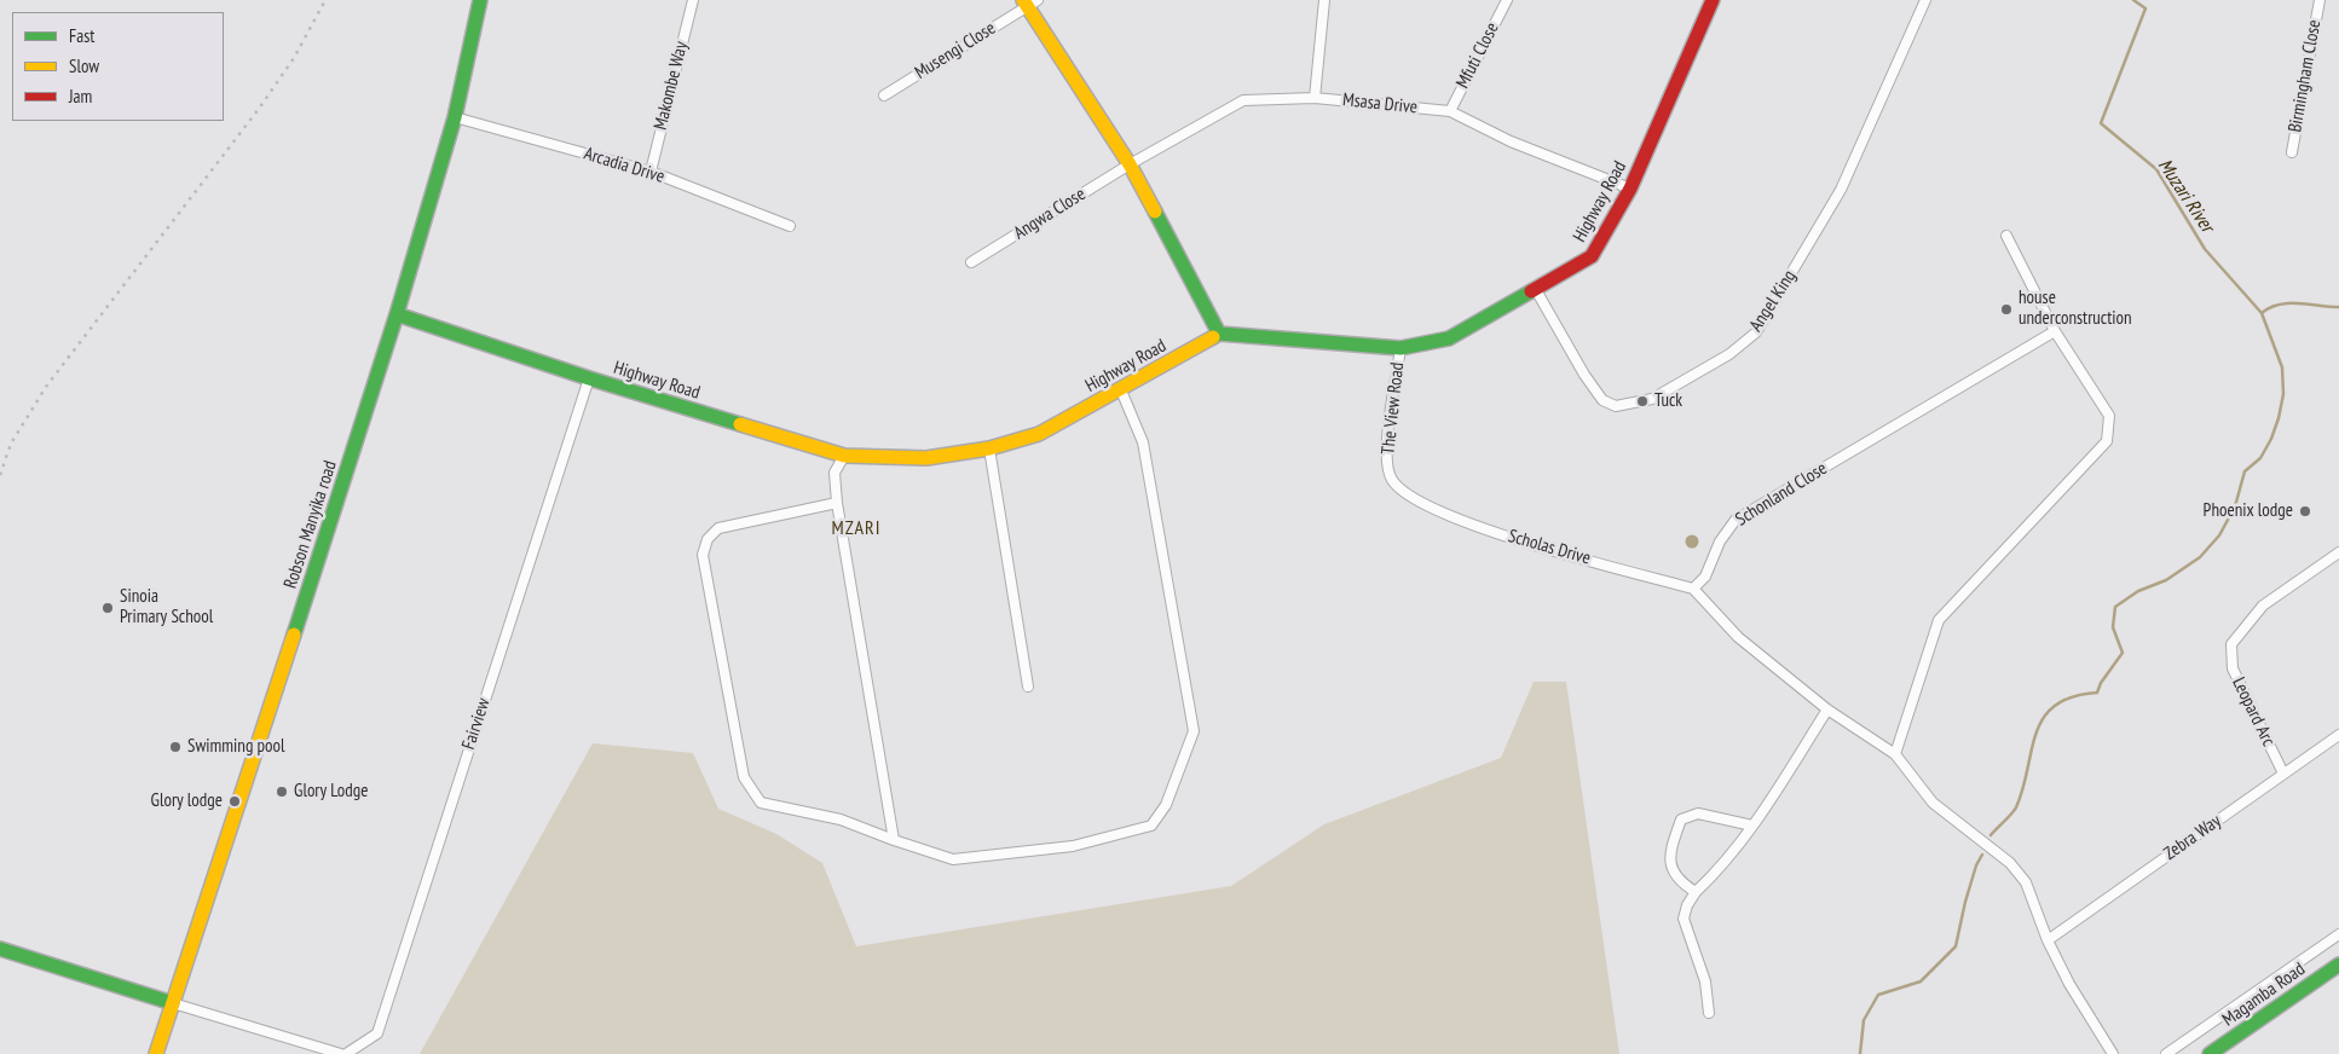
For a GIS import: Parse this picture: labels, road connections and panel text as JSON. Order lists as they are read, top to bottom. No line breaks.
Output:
{"streets":{"main road":["Highway Road","Robson Manyika road","Magamba Road"],"street":["Musengi Close","Mfuti Close","Birmingham Close","Makombe Way","Msasa Drive","Arcadia Drive","Angwa Close","Angel King","The View Road","Schonland Close","Scholas Drive","Leopard Arc","Fairview","Zebra Way"]},"crossings":[["Mfuti Close","Msasa Drive"],["Makombe Way","Arcadia Drive"],["Msasa Drive","Highway Road"],["Msasa Drive","Angwa Close"],["Arcadia Drive","Robson Manyika road"],["Highway Road","Angel King"],["Highway Road","The View Road"],["Highway Road","Robson Manyika road"],["Highway Road","Fairview"],["The View Road","Scholas Drive"],["Schonland Close","Scholas Drive"],["Leopard Arc","Zebra Way"]],"districts":["MZARI"],"water":["Muzari River"],"places":["house underconstruction","Tuck","Phoenix lodge","Sinoia Primary School","Swimming pool","Glory Lodge","Glory lodge"],"legend":["Fast","Slow","Jam"]}
